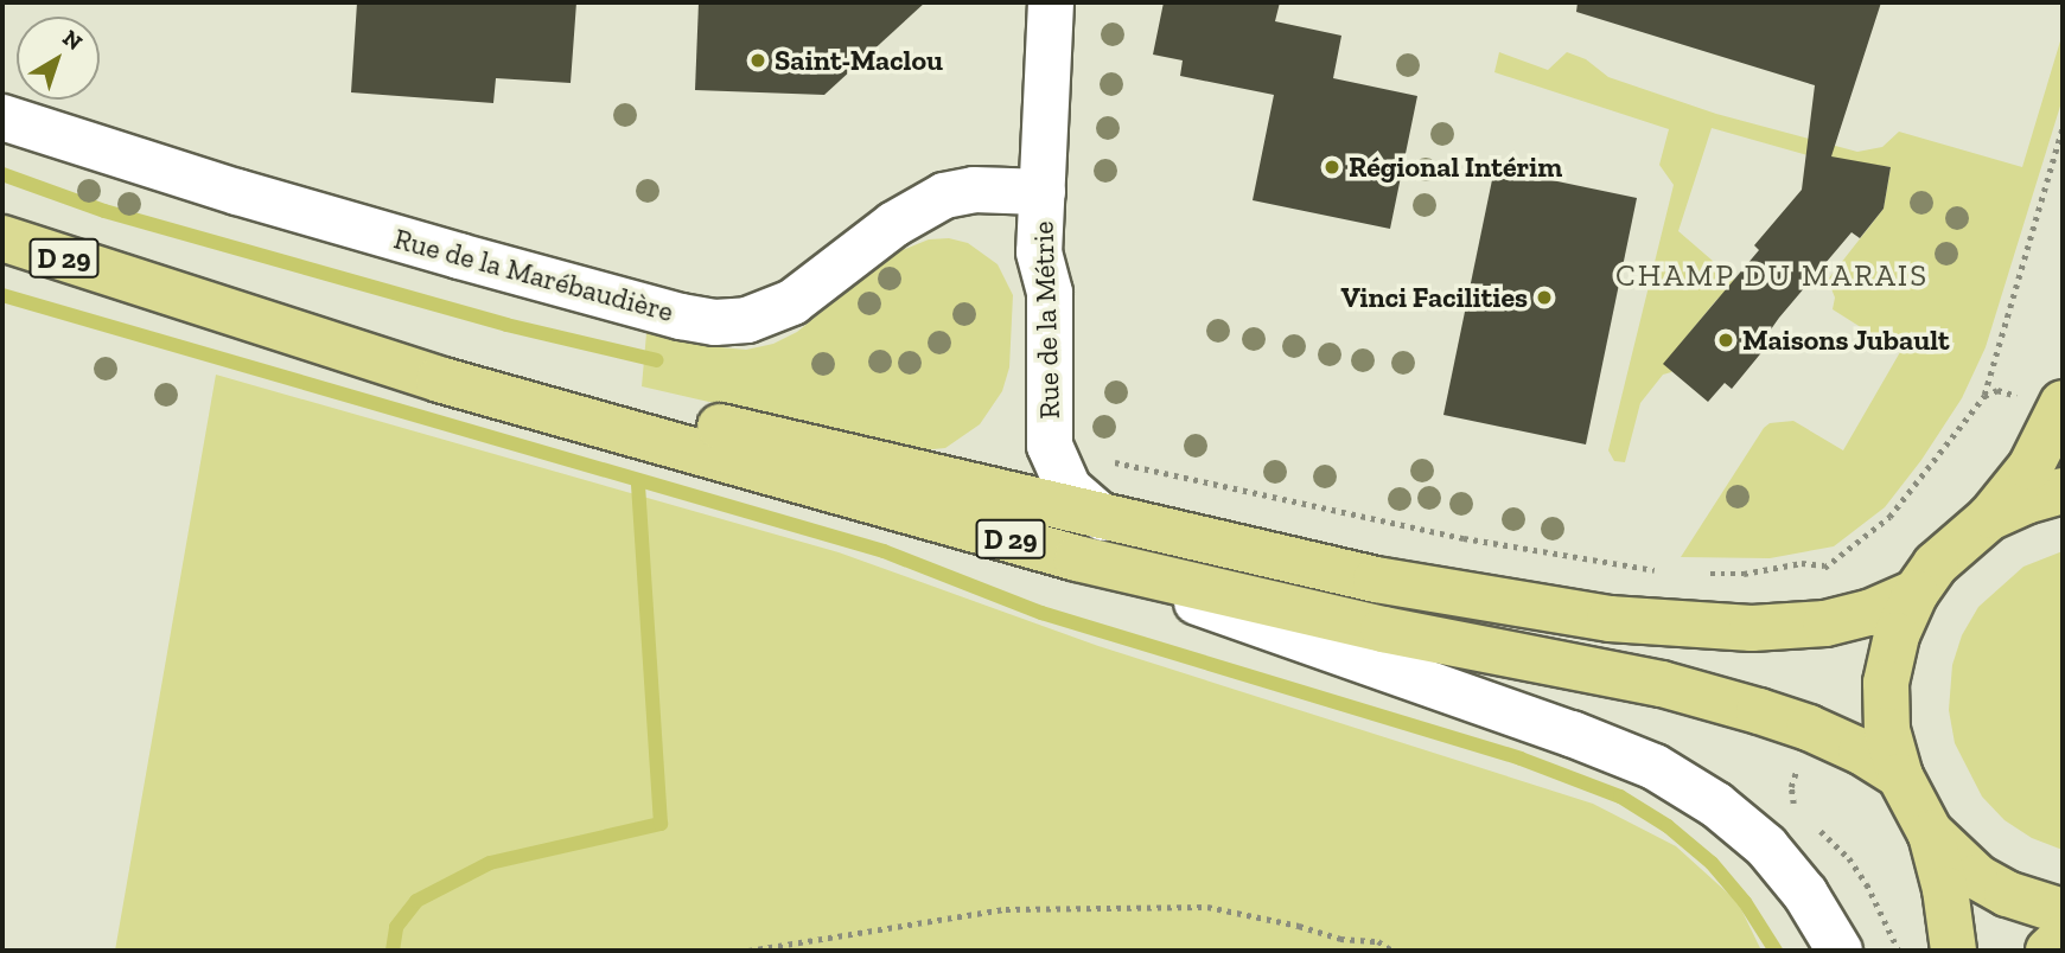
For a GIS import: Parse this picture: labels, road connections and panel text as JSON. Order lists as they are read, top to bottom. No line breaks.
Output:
{"streets":{"main road":["D 29"],"street":["Rue de la Marébaudière","Rue de la Métrie"]},"crossings":[["D 29","Rue de la Métrie"],["Rue de la Marébaudière","Rue de la Métrie"]],"districts":["CHAMP DU MARAIS"],"places":["Saint-Maclou","Régional Intérim","Vinci Facilities","Maisons Jubault"],"north":"top right"}
